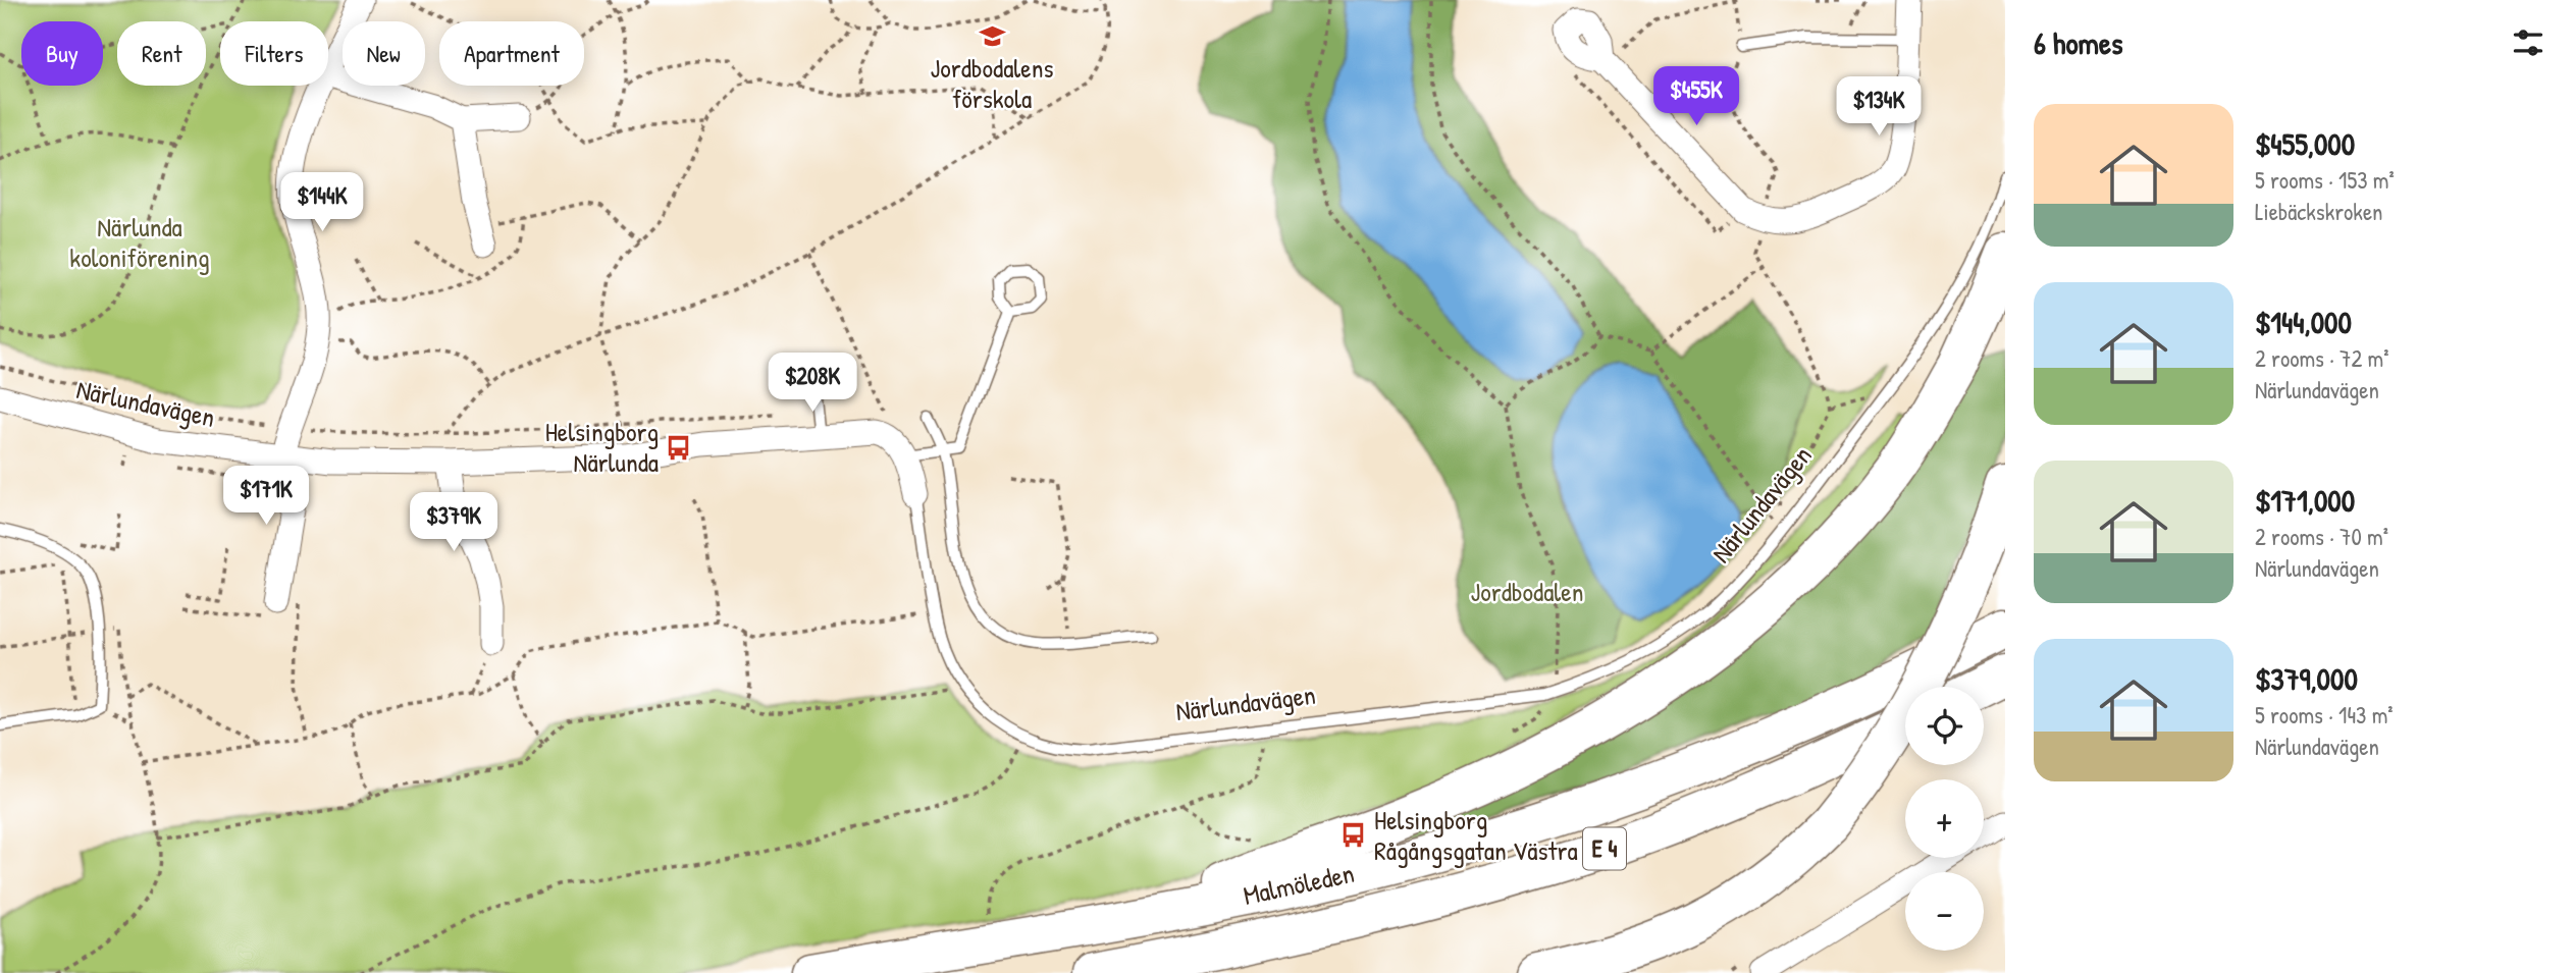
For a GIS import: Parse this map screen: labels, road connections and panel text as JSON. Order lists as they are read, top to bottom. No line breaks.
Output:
{"streets":{"highway":["E 4","Malmöleden"],"street":["Närlundavägen"]},"parks":["Närlunda koloniförening","Jordbodalen"],"places":{"school or university":["Jordbodalens förskola"],"bus stop":["Helsingborg Närlunda","Helsingborg Rågångsgatan Västra"]},"page":{"heading":"6 homes","chip":["Buy","Rent","Filters","New","Apartment"],"price":["$455K","$134K","$144K","$208K","$171K","$379K"],"list":[{"name":"$455,000","note":"5 rooms · 153 m² · Liebäckskroken"},{"name":"$144,000","note":"2 rooms · 72 m² · Närlundavägen"},{"name":"$171,000","note":"2 rooms · 70 m² · Närlundavägen"},{"name":"$379,000","note":"5 rooms · 143 m² · Närlundavägen"}],"map_buttons":["+","−"]}}
